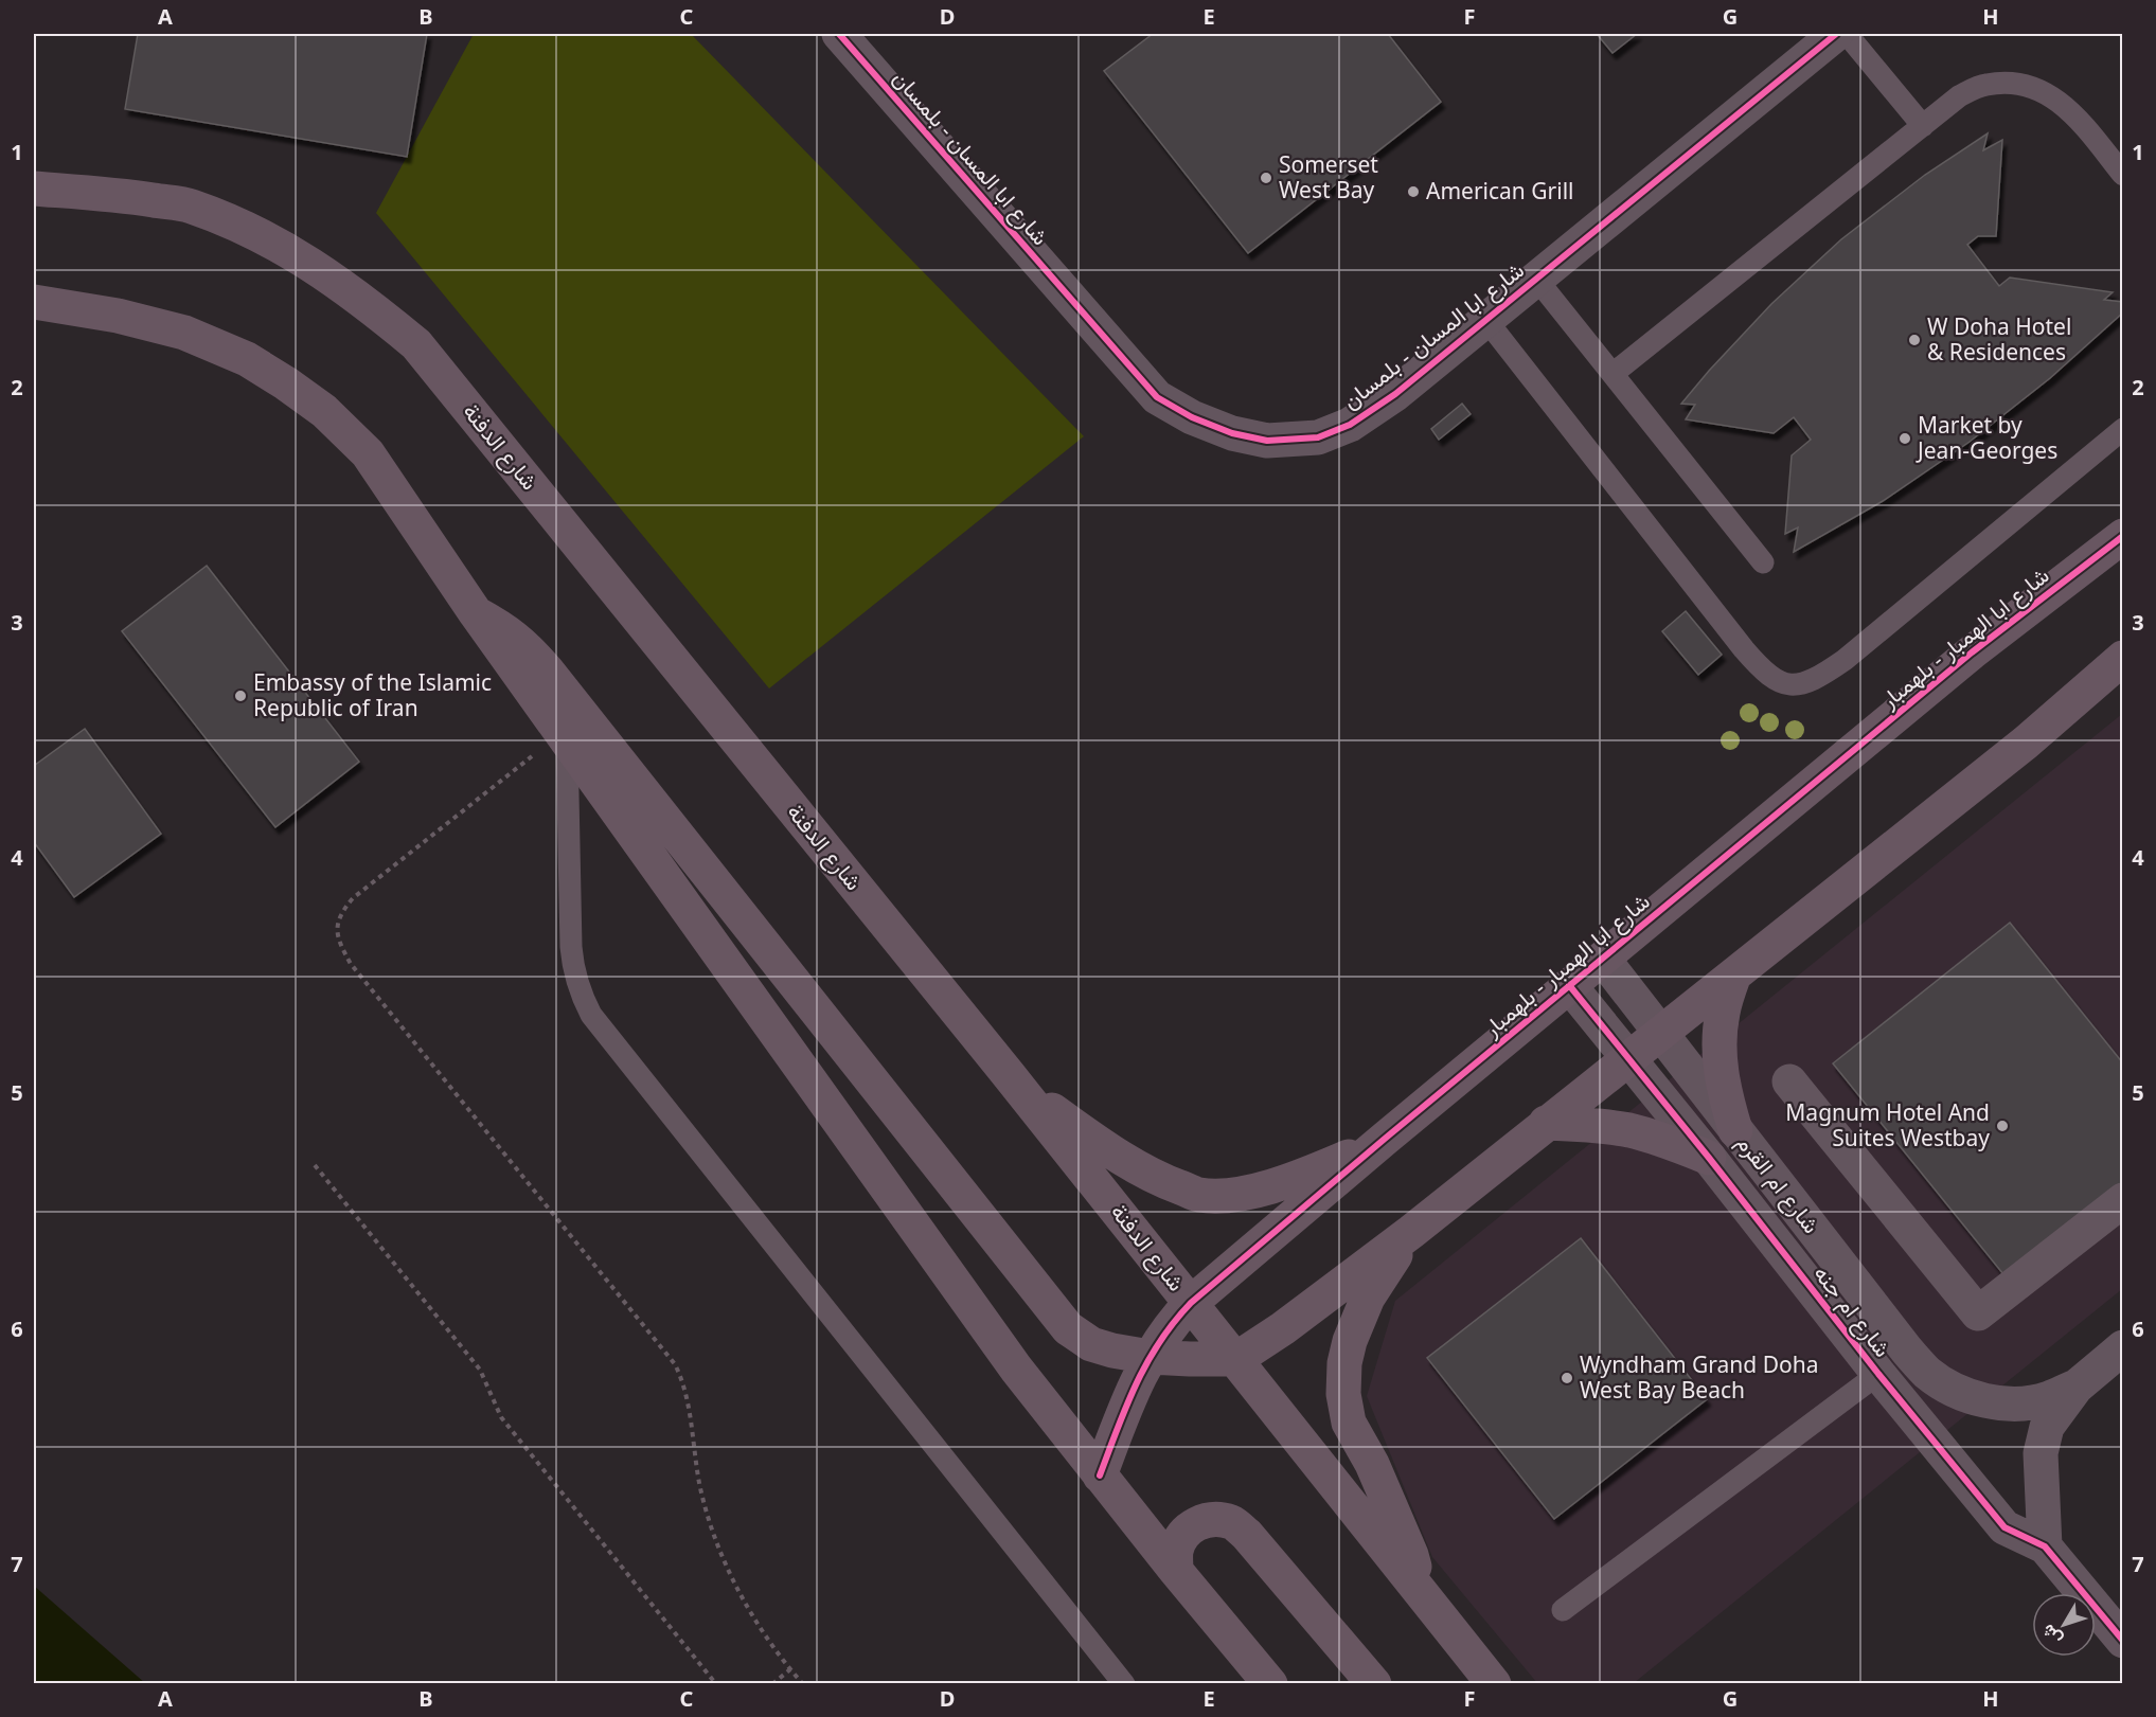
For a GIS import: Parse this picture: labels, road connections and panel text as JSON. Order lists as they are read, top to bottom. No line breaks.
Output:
{"streets":{"main road":["شارع الدفنة","شارع ابا الهمبار - بلهمبار"],"street":["شارع ابا المسان - بلمسان","شارع ام القرم","شارع ام جنه"]},"crossings":[["شارع الدفنة","شارع ابا الهمبار - بلهمبار"],["شارع ابا الهمبار - بلهمبار","شارع ام القرم"],["شارع ابا الهمبار - بلهمبار","شارع ام جنه"],["شارع ام القرم","شارع ام جنه"]],"places":["Somerset West Bay","American Grill","W Doha Hotel & Residences","Market by Jean-Georges","Embassy of the Islamic Republic of Iran","Magnum Hotel And Suites Westbay","Wyndham Grand Doha West Bay Beach"],"north":"bottom left","grid":{"columns":["A","B","C","D","E","F","G","H"],"rows":["1","2","3","4","5","6","7"]}}
